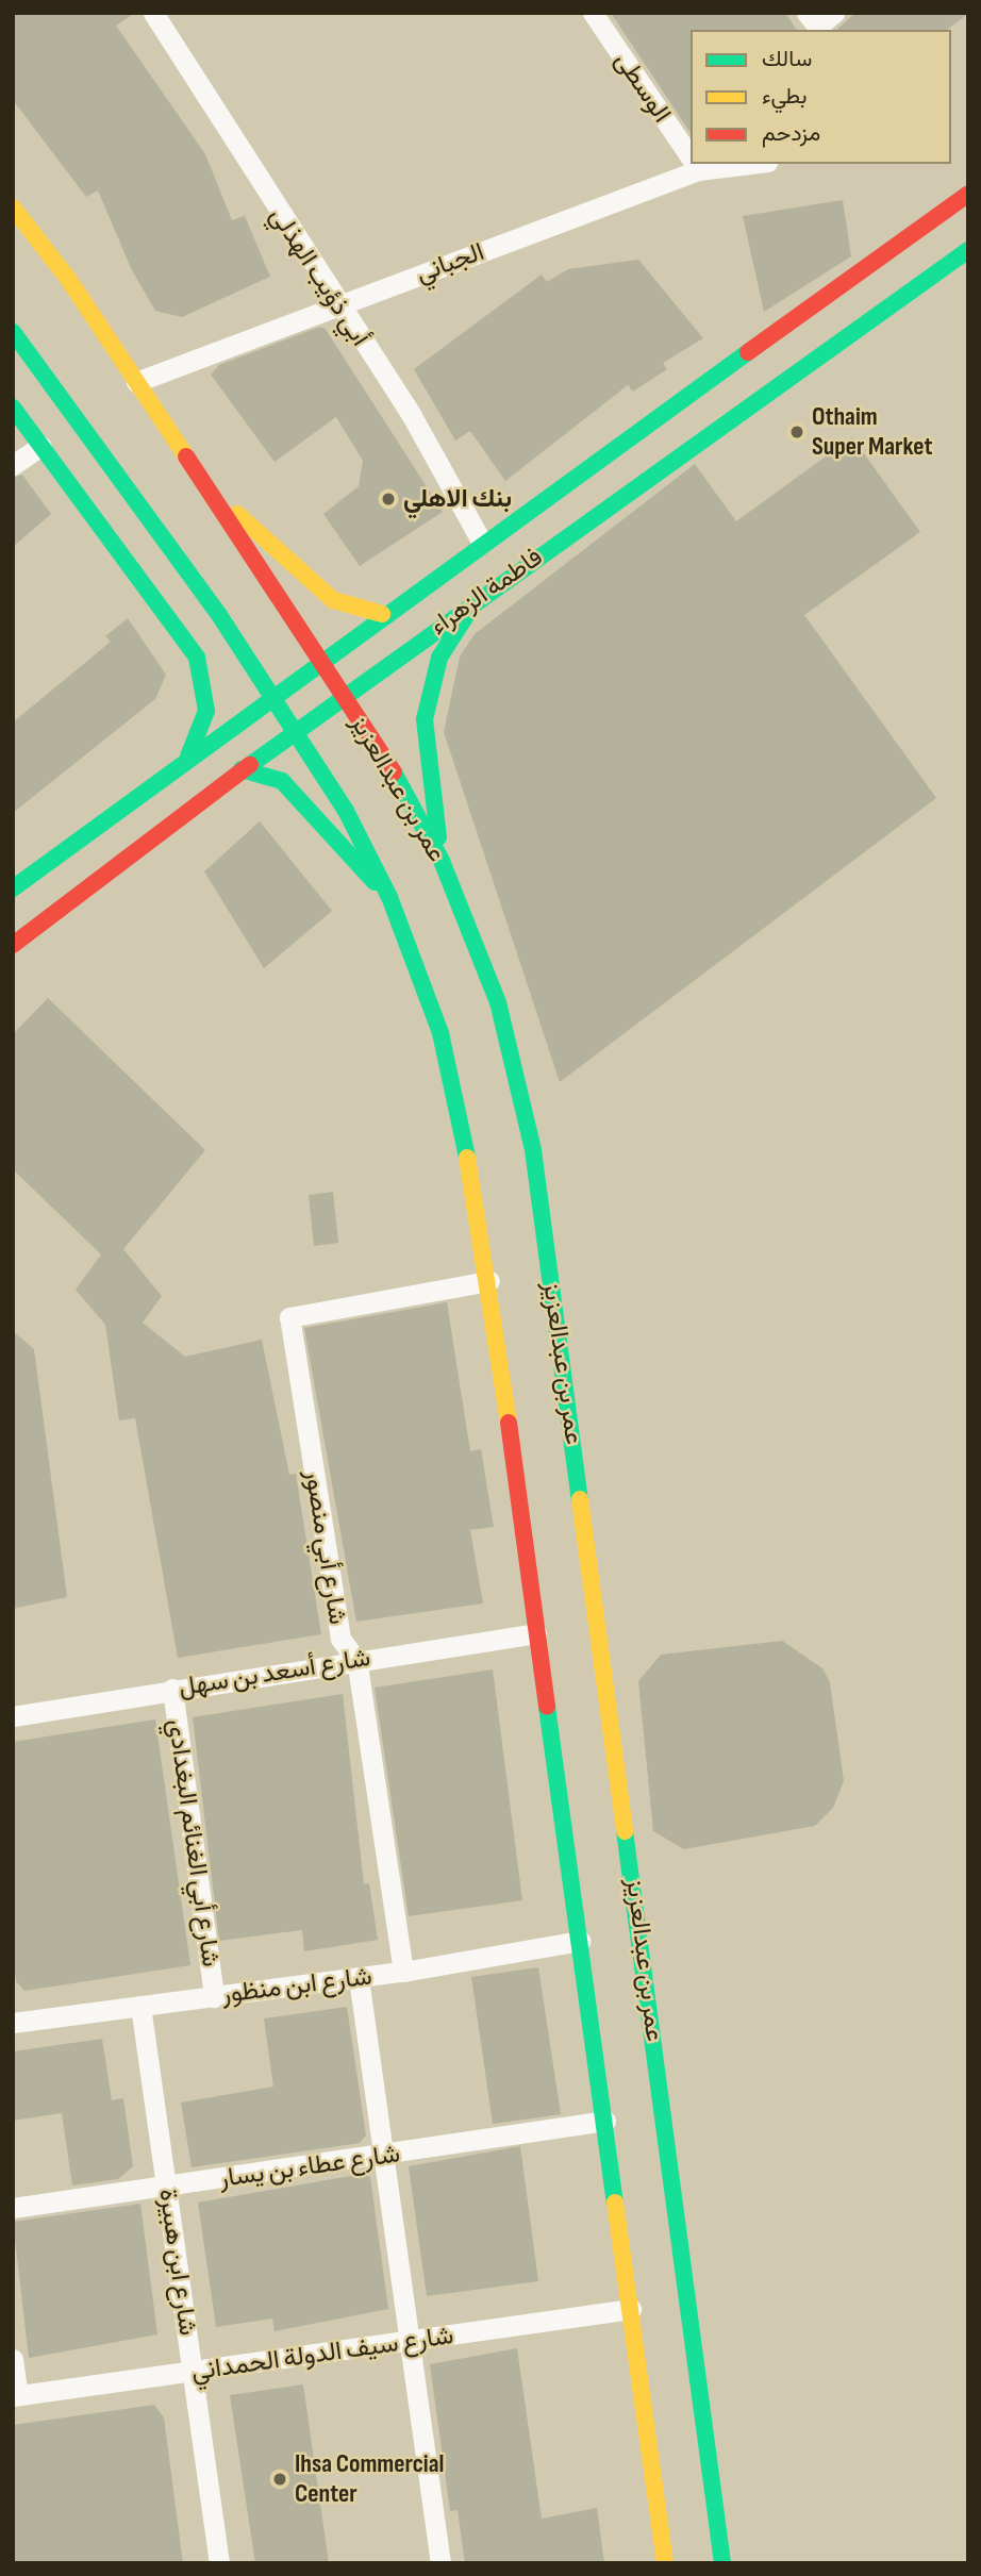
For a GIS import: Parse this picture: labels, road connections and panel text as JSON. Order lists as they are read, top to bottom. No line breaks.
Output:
{"streets":{"main road":["فاطمة الزهراء","عمر بن عبدالعزيز"],"street":["الوسطى","الجباني","أبي ذؤيب الهذلي","شارع أبي منصور","شارع أسعد بن سهل","شارع أبي الغنائم البغدادي","شارع ابن منظور","شارع عطاء بن يسار","شارع ابن هبيرة","شارع سيف الدولة الحمداني"]},"crossings":[["الجباني","أبي ذؤيب الهذلي"],["الجباني","عمر بن عبدالعزيز"],["فاطمة الزهراء","عمر بن عبدالعزيز"],["شارع أبي منصور","شارع أسعد بن سهل"],["شارع أبي منصور","شارع ابن منظور"],["شارع أسعد بن سهل","شارع أبي الغنائم البغدادي"],["شارع أبي الغنائم البغدادي","شارع ابن منظور"],["شارع ابن منظور","شارع ابن هبيرة"],["شارع عطاء بن يسار","شارع ابن هبيرة"],["شارع ابن هبيرة","شارع سيف الدولة الحمداني"]],"places":["Othaim Super Market","بنك الاهلي","Ihsa Commercial Center"],"legend":["سالك","بطيء","مزدحم"]}
